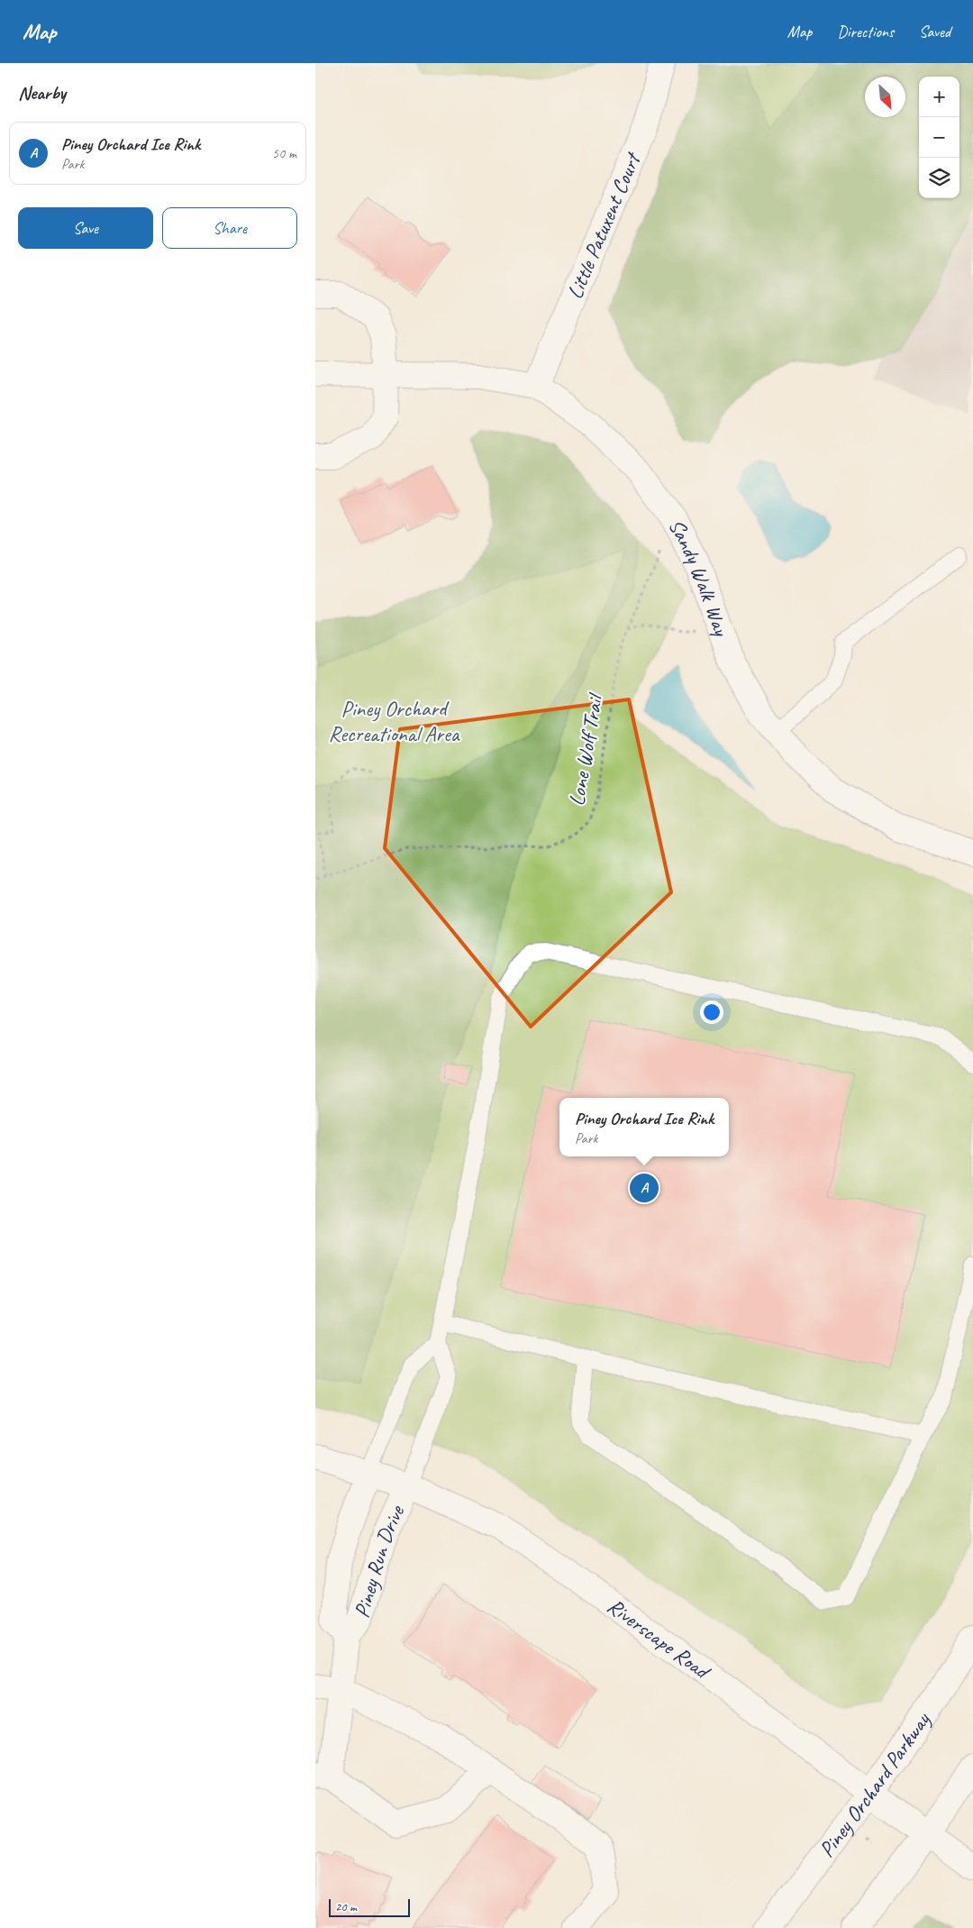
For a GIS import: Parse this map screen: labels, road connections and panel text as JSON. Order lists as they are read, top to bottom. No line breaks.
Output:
{"streets":{"street":["Little Patuxent Court","Sandy Walk Way","Piney Run Drive","Riverscape Road","Piney Orchard Parkway"],"path":["Lone Wolf Trail"]},"crossings":[["Little Patuxent Court","Sandy Walk Way"],["Sandy Walk Way","Lone Wolf Trail"],["Piney Run Drive","Riverscape Road"],["Riverscape Road","Piney Orchard Parkway"]],"parks":["Piney Orchard Recreational Area"],"scale_bar":"20 m","north":"bottom right","page":{"header":"Map","nav":["Map","Directions","Saved"],"heading":"Nearby","map_buttons":["+","−"],"list":[{"mark":"A","name":"Piney Orchard Ice Rink","note":"Park","value":"50 m"}],"buttons":["Save","Share"],"popup":["Piney Orchard Ice Rink","Park"],"pins":"A","scale":"20 m"}}
